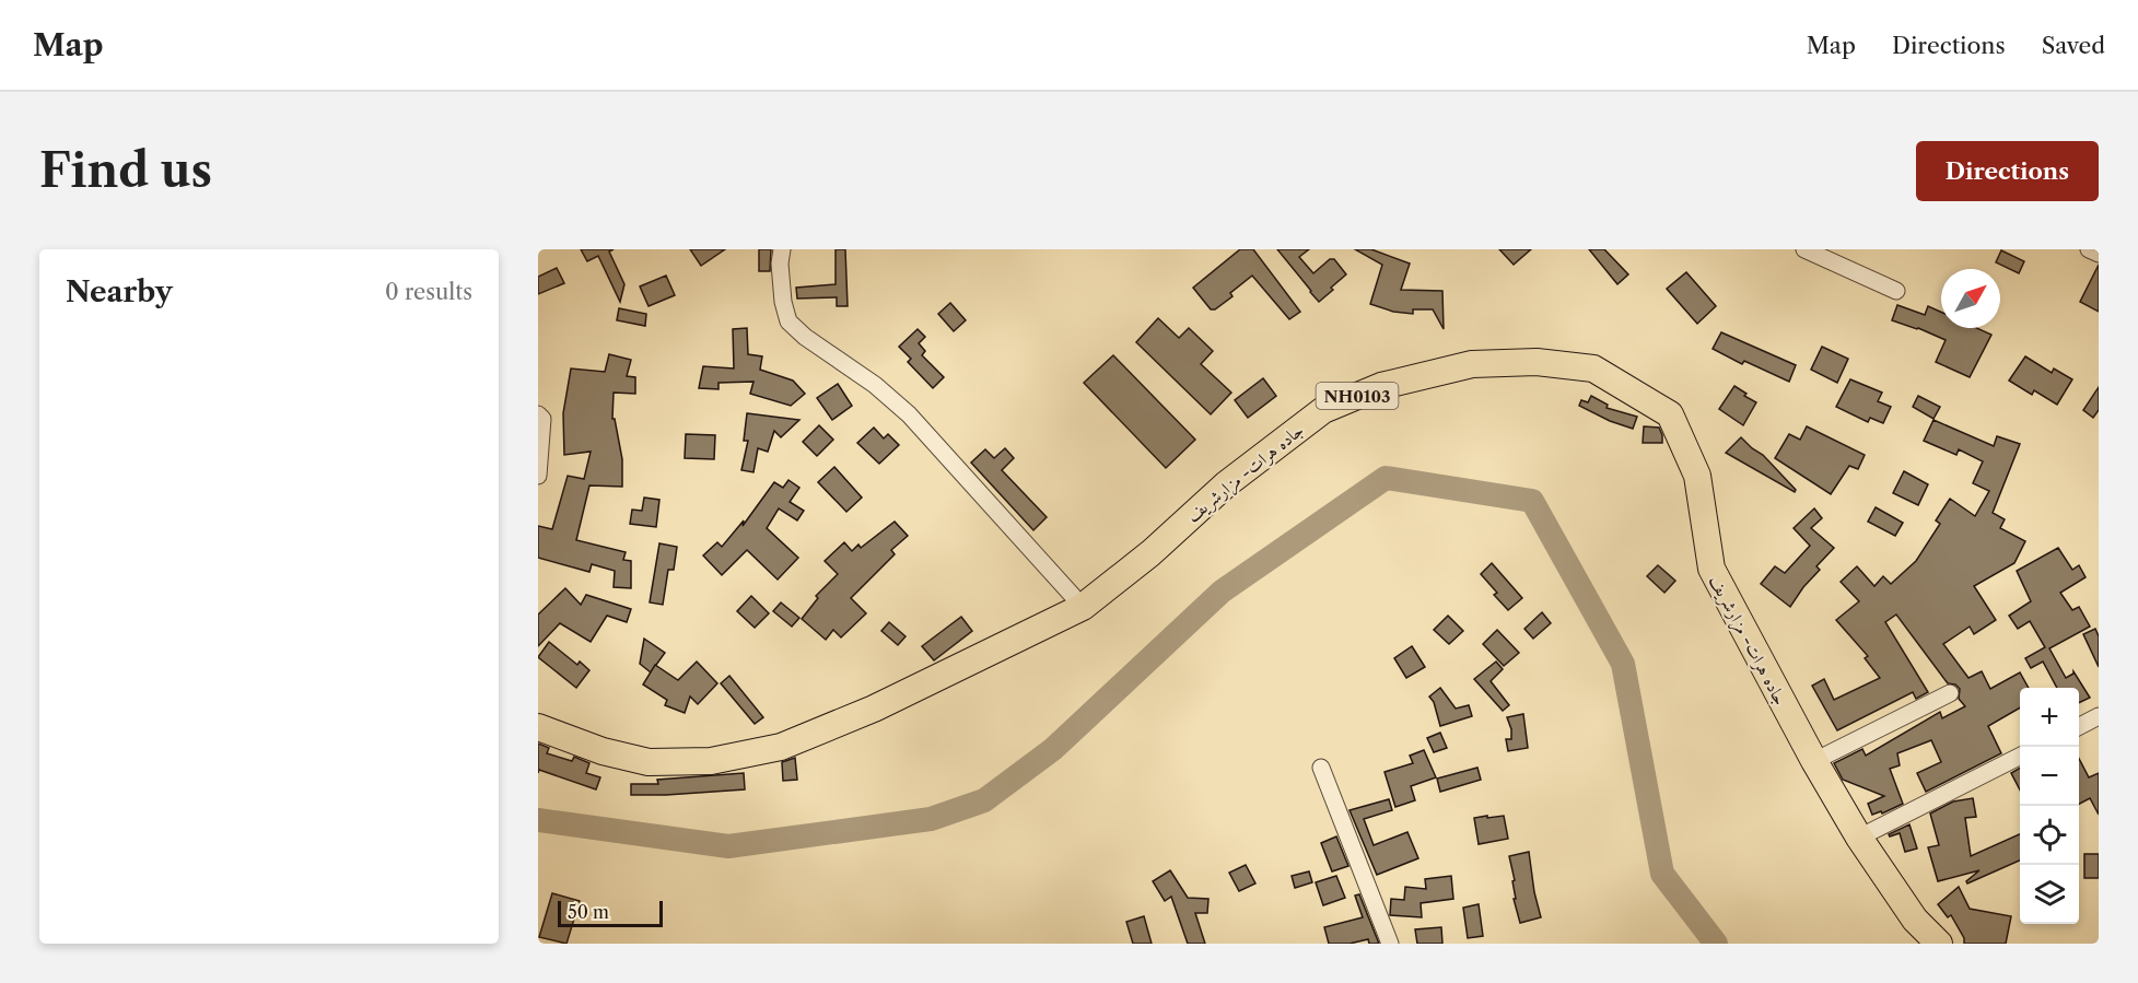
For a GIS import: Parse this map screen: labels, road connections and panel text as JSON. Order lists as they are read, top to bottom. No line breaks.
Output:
{"streets":{"highway":["NH0103","جاده هرات- مزارشریف"]},"scale_bar":"50 m","north":"top right","page":{"header":"Map","nav":["Map","Directions","Saved"],"buttons":"Directions","title":"Find us","heading":["Nearby","0 results"],"map_buttons":["+","−"],"scale":"50 m"}}
